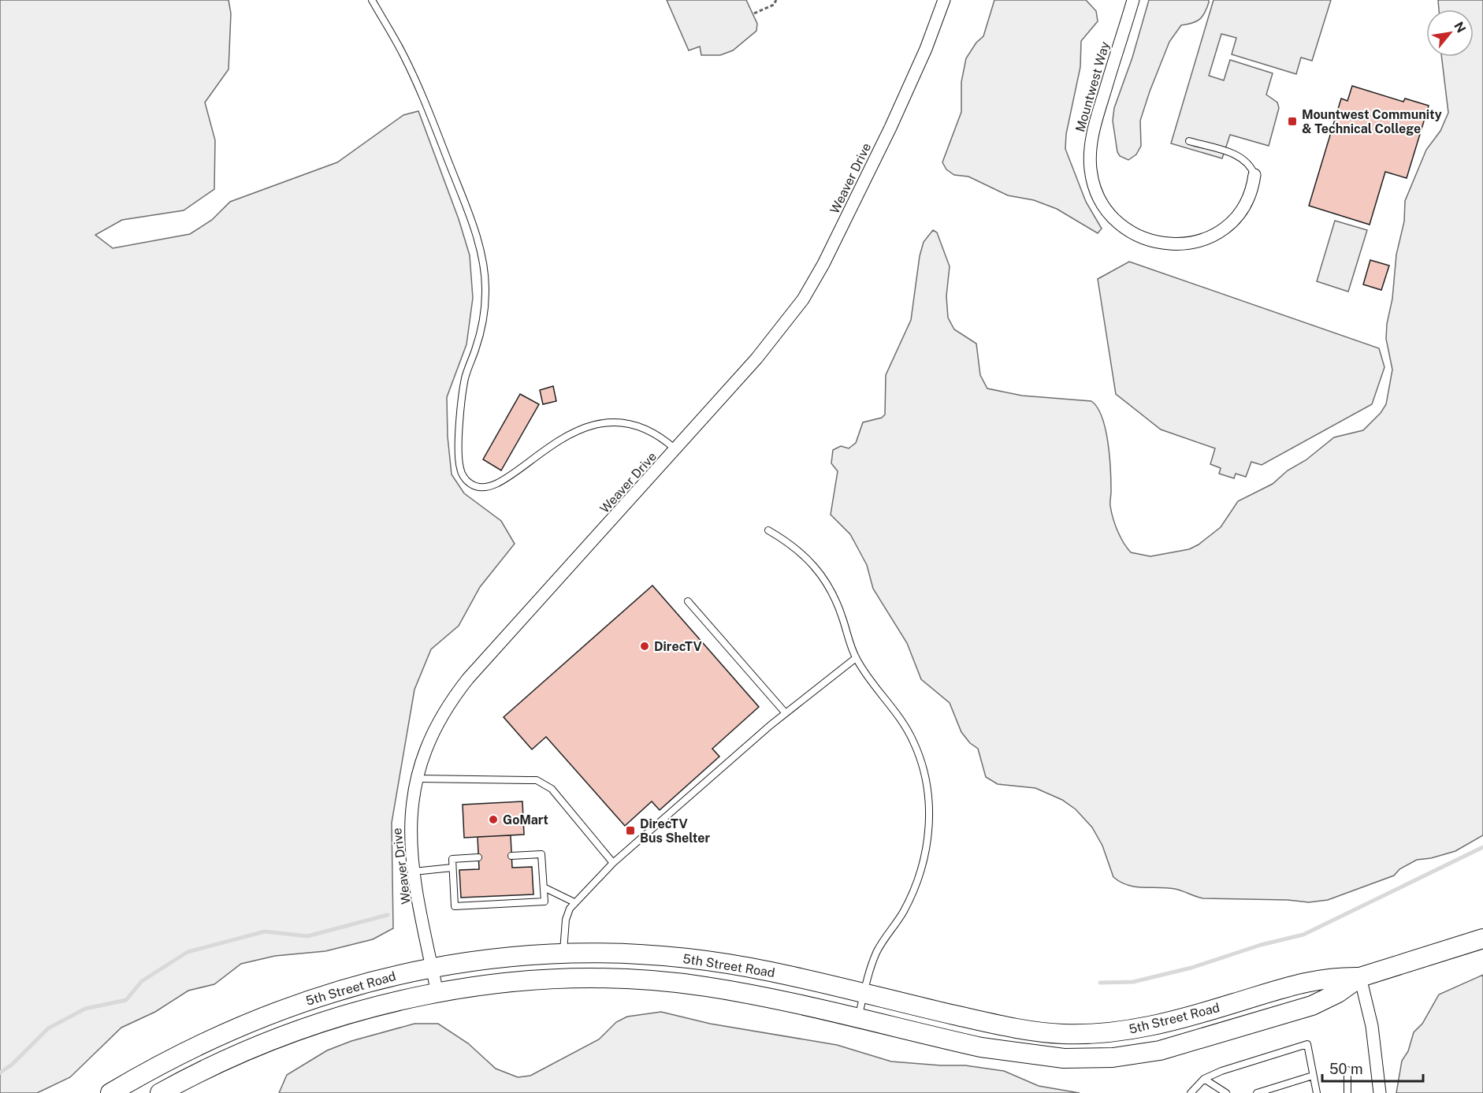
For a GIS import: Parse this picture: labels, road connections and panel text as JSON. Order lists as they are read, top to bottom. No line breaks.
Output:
{"streets":{"main road":["5th Street Road"],"street":["Mountwest Way","Weaver Drive"]},"crossings":[["Weaver Drive","5th Street Road"]],"places":{"transit":["Mountwest Community & Technical College","DirecTV Bus Shelter"],"other":["DirecTV","GoMart"]},"scale_bar":"50 m","north":"top right"}
